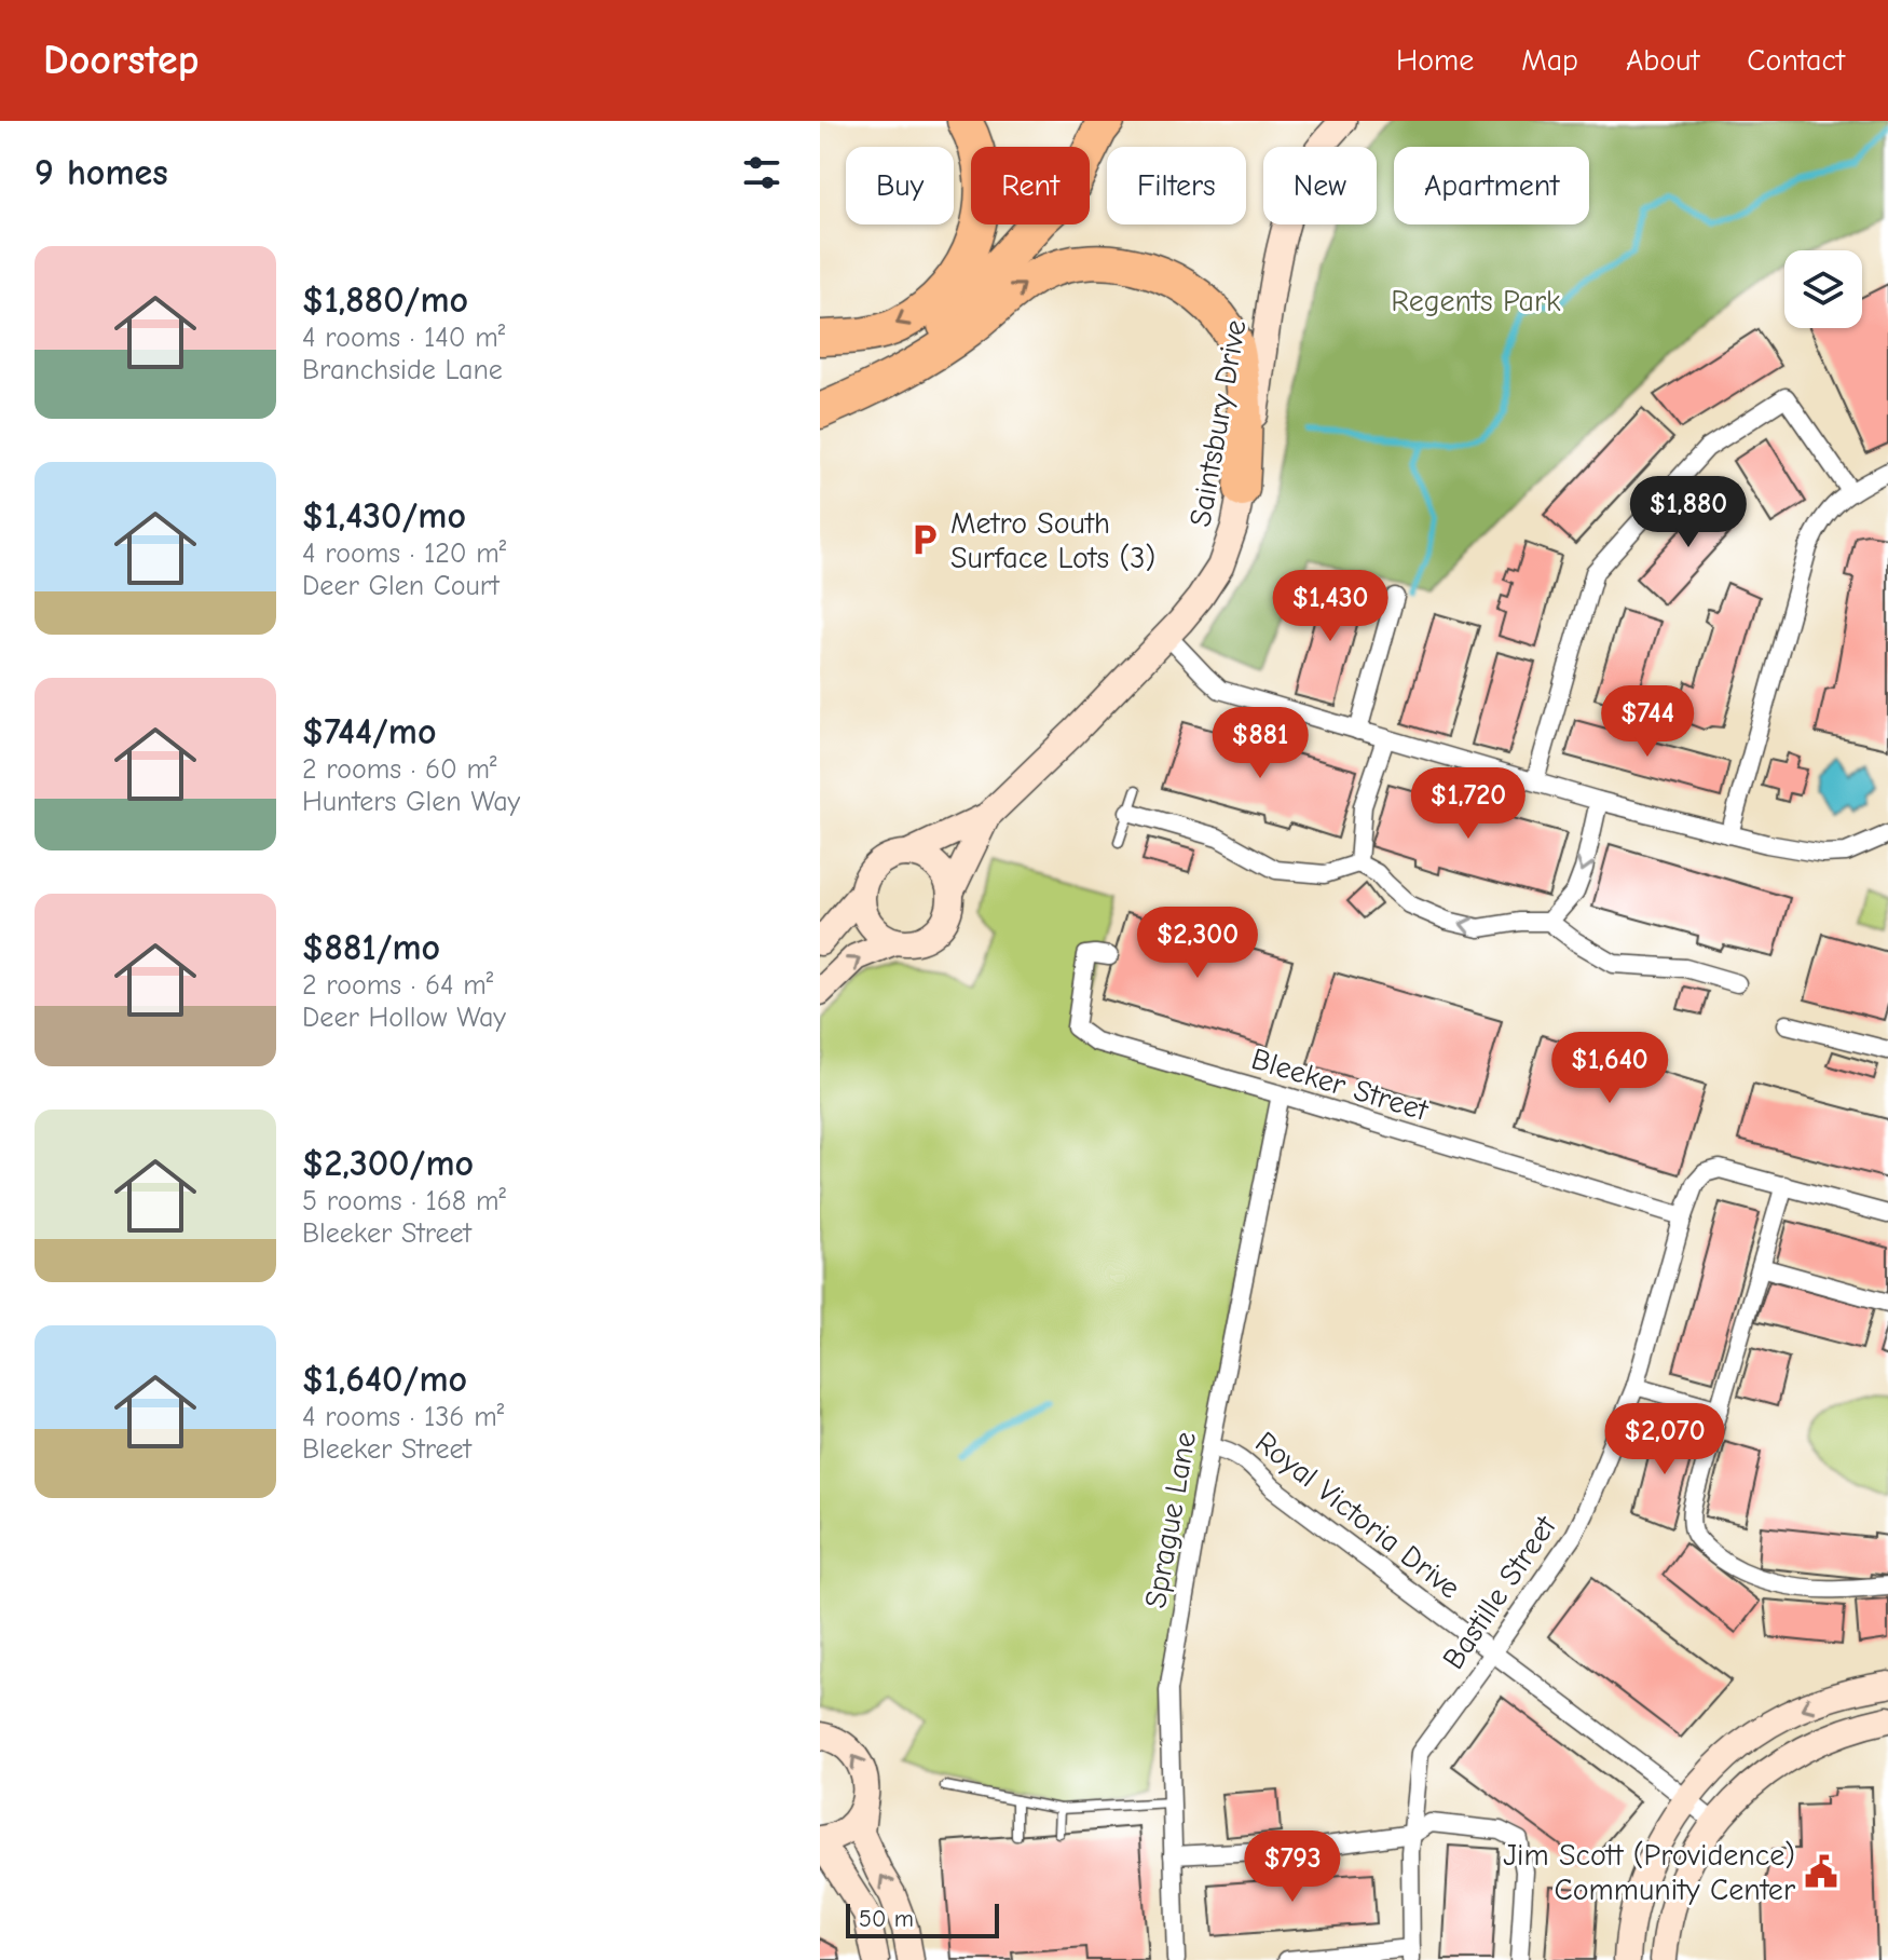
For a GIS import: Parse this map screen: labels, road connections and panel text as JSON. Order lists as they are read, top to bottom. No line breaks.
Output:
{"streets":{"street":["Saintsbury Drive","Bleeker Street","Royal Victoria Drive","Sprague Lane","Bastille Street"]},"crossings":[["Bleeker Street","Sprague Lane"],["Bleeker Street","Bastille Street"],["Royal Victoria Drive","Sprague Lane"],["Royal Victoria Drive","Bastille Street"]],"parks":["Regents Park"],"places":{"parking":["Metro South Surface Lots (3)"],"public building":["Jim Scott (Providence) Community Center"]},"scale_bar":"50 m","page":{"header":"Doorstep","nav":["Home","Map","About","Contact"],"heading":"9 homes","chip":["Buy","Rent","Filters","New","Apartment"],"list":[{"name":"$1,880/mo","note":"4 rooms · 140 m² · Branchside Lane"},{"name":"$1,430/mo","note":"4 rooms · 120 m² · Deer Glen Court"},{"name":"$744/mo","note":"2 rooms · 60 m² · Hunters Glen Way"},{"name":"$881/mo","note":"2 rooms · 64 m² · Deer Hollow Way"},{"name":"$2,300/mo","note":"5 rooms · 168 m² · Bleeker Street"},{"name":"$1,640/mo","note":"4 rooms · 136 m² · Bleeker Street"}],"price":["$1,880","$1,430","$744","$881","$1,720","$2,300","$1,640","$2,070","$793"],"scale":"50 m"}}
